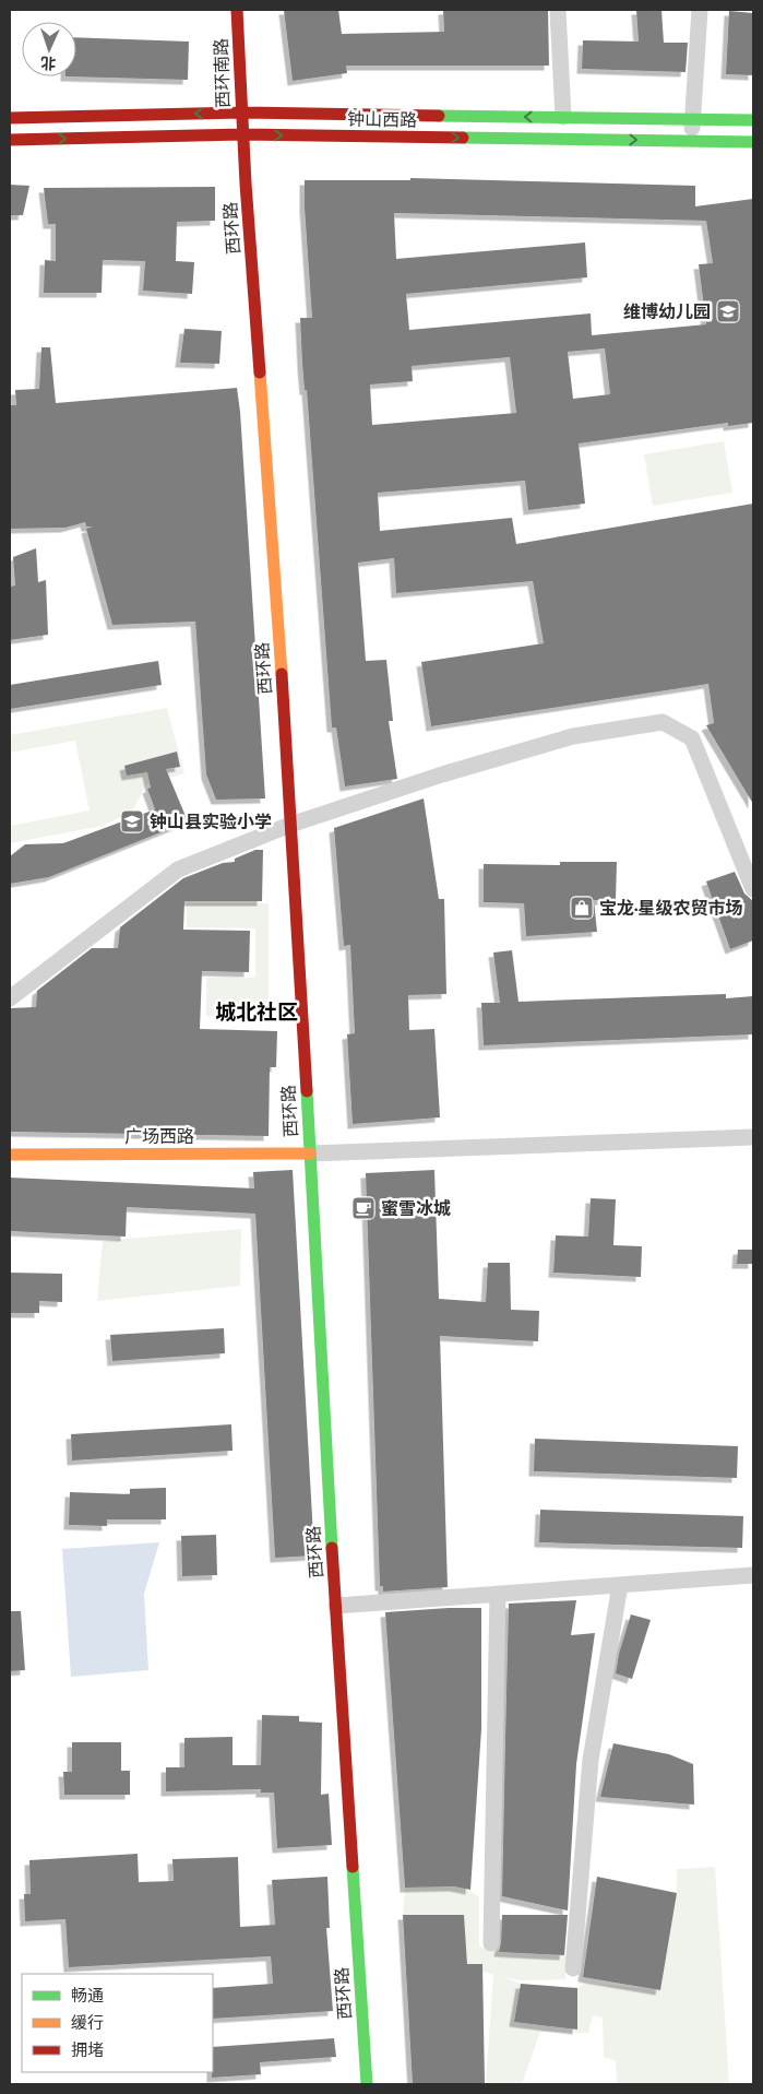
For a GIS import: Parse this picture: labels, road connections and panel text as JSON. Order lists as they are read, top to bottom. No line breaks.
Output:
{"streets":{"street":["西环南路","钟山西路","西环路","广场西路"]},"crossings":[["西环南路","钟山西路"],["西环南路","西环路"],["钟山西路","西环路"],["西环路","广场西路"]],"districts":["城北社区"],"places":{"school or university":["维博幼儿园","钟山县实验小学"],"shop":["宝龙·星级农贸市场"],"cafe":["蜜雪冰城"]},"legend":["畅通","缓行","拥堵"],"north":"bottom"}
